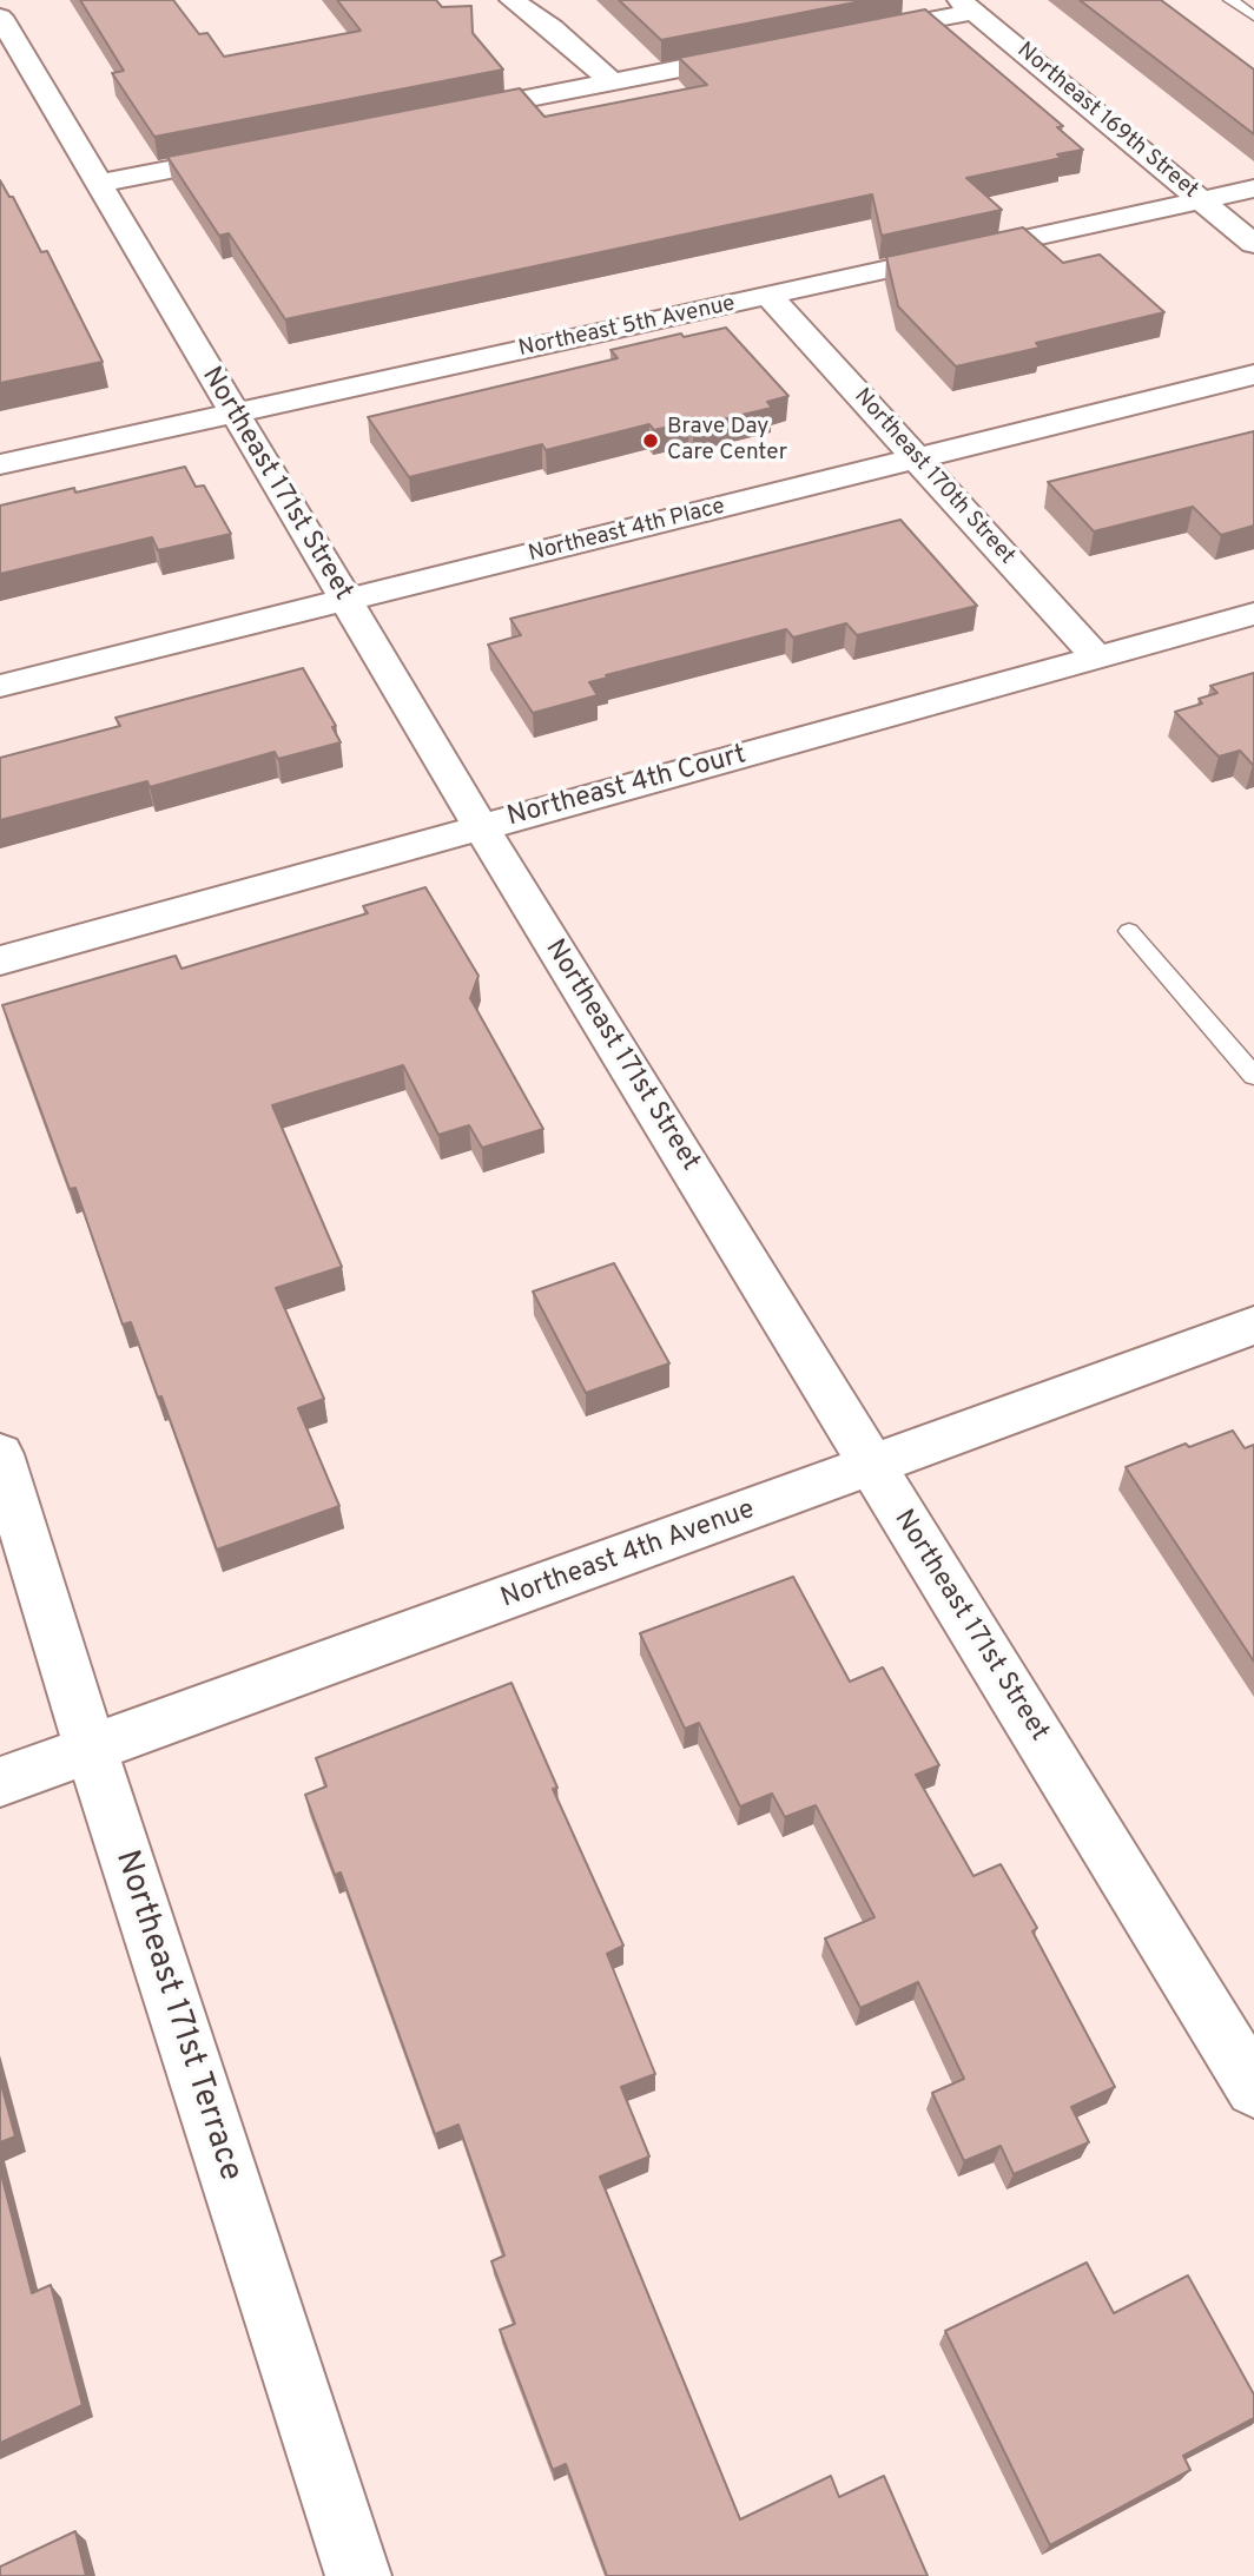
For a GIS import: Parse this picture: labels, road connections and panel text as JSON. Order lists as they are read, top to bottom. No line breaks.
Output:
{"streets":{"street":["Northeast 169th Street","Northeast 5th Avenue","Northeast 170th Street","Northeast 171st Street","Northeast 4th Place","Northeast 4th Court","Northeast 4th Avenue","Northeast 171st Terrace"]},"crossings":[["Northeast 169th Street","Northeast 5th Avenue"],["Northeast 5th Avenue","Northeast 170th Street"],["Northeast 5th Avenue","Northeast 171st Street"],["Northeast 170th Street","Northeast 4th Place"],["Northeast 170th Street","Northeast 4th Court"],["Northeast 171st Street","Northeast 4th Place"],["Northeast 171st Street","Northeast 4th Court"],["Northeast 171st Street","Northeast 4th Avenue"],["Northeast 4th Avenue","Northeast 171st Terrace"]],"places":["Brave Day Care Center"]}
